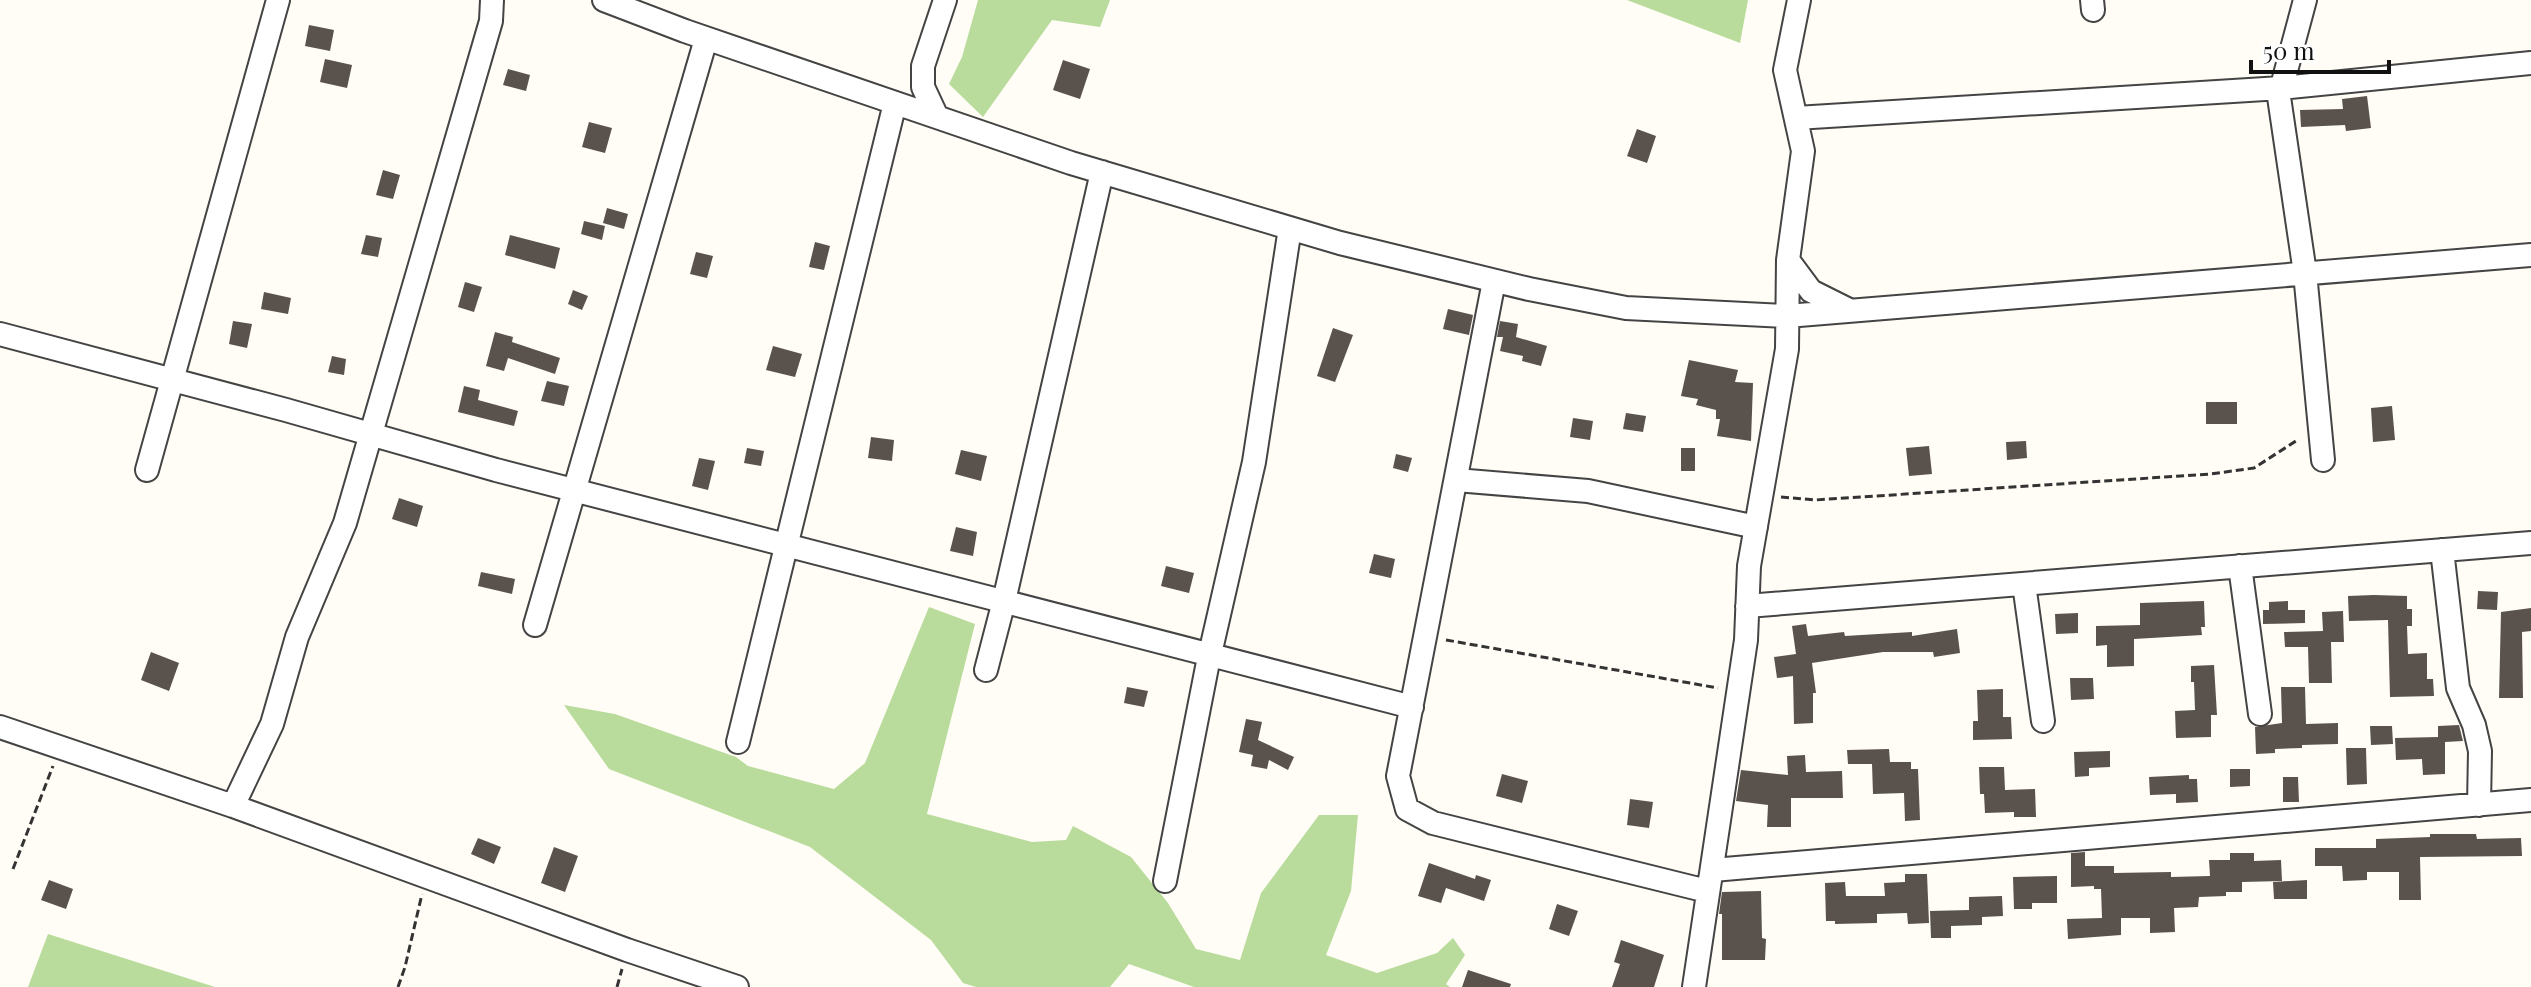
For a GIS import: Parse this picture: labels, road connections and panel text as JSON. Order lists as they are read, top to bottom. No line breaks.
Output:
{"scale_bar":"50 m"}
